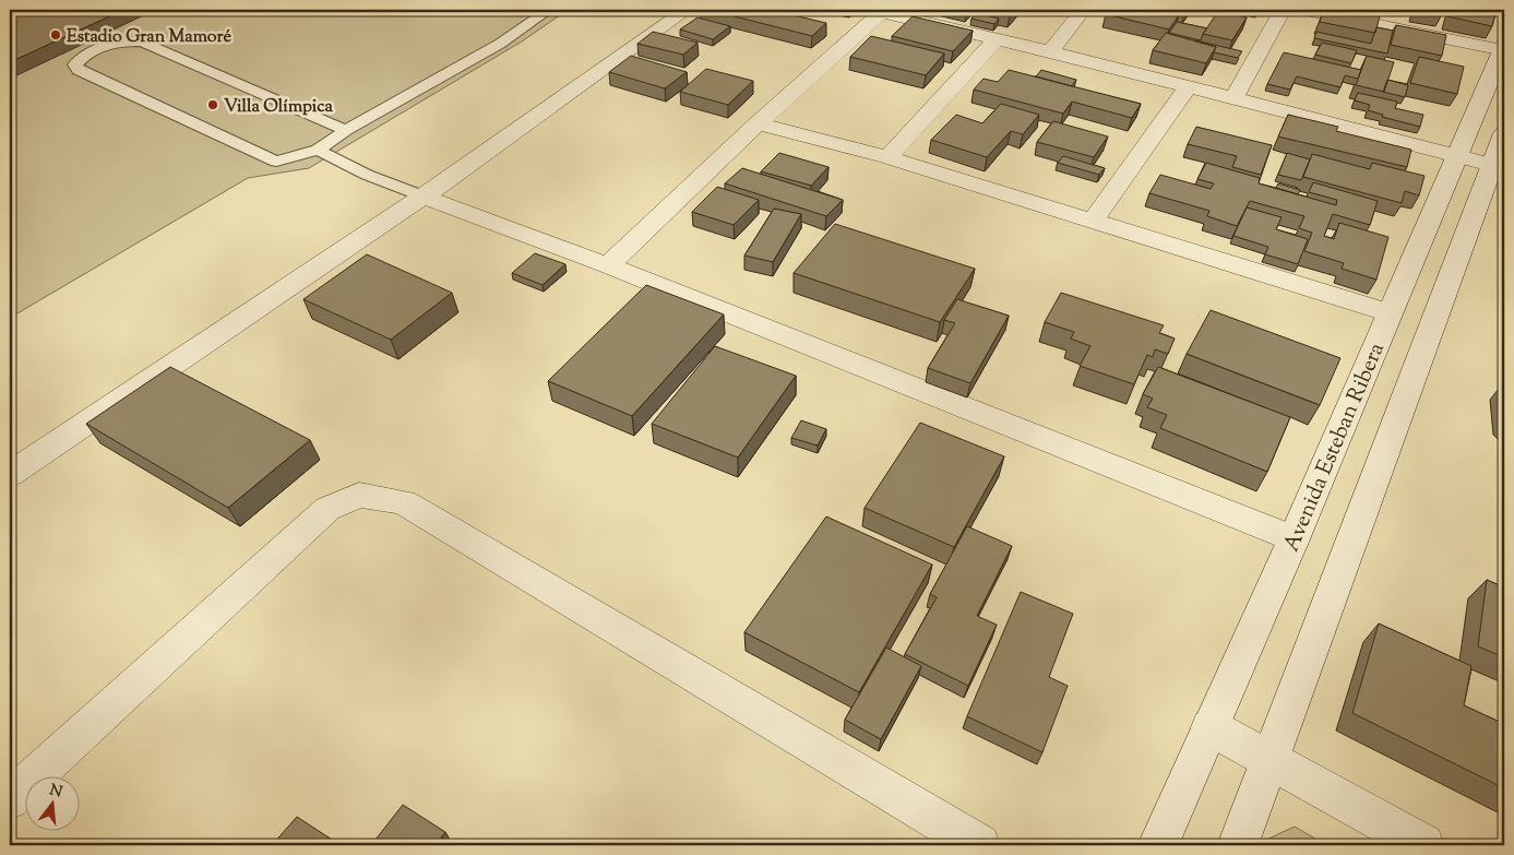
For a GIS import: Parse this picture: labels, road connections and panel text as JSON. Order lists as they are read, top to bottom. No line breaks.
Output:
{"streets":{"street":["Avenida Esteban Ribera"]},"places":["Estadio Gran Mamoré","Villa Olímpica"],"north":"top"}
